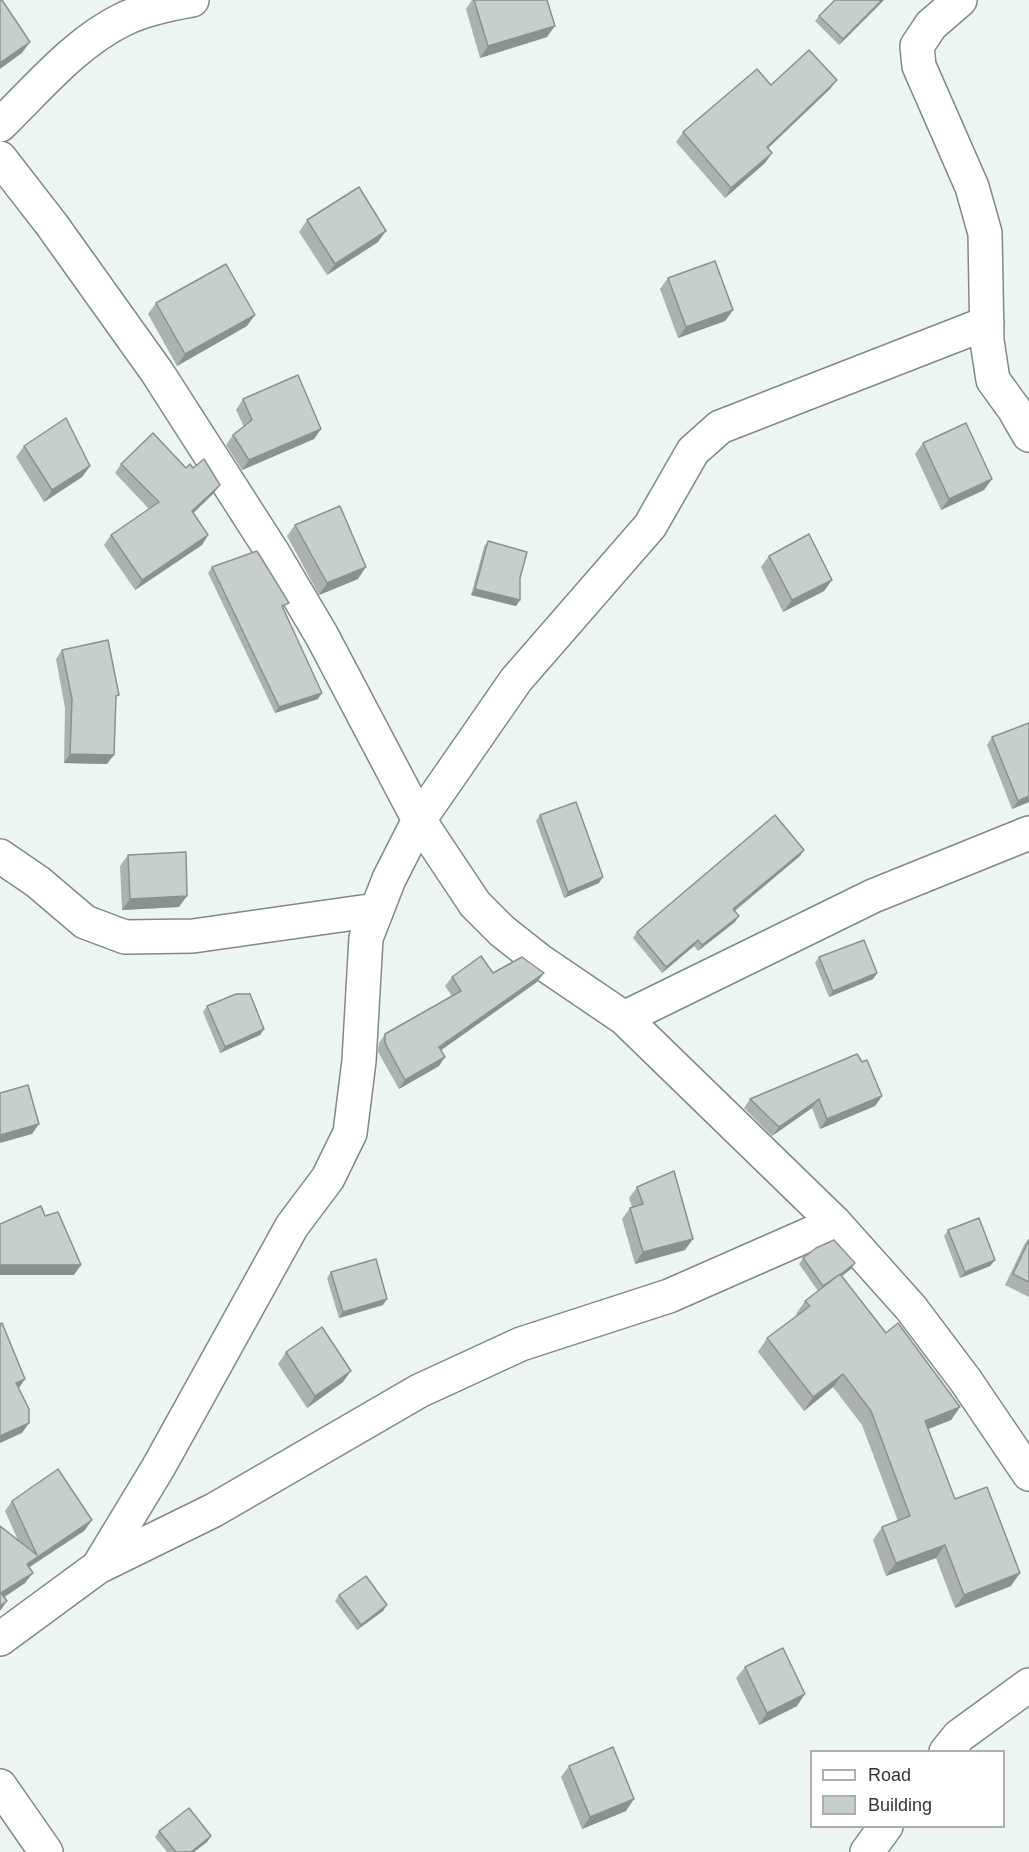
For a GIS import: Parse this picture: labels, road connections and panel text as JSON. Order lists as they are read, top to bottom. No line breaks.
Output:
{"legend":["Road","Building"]}
